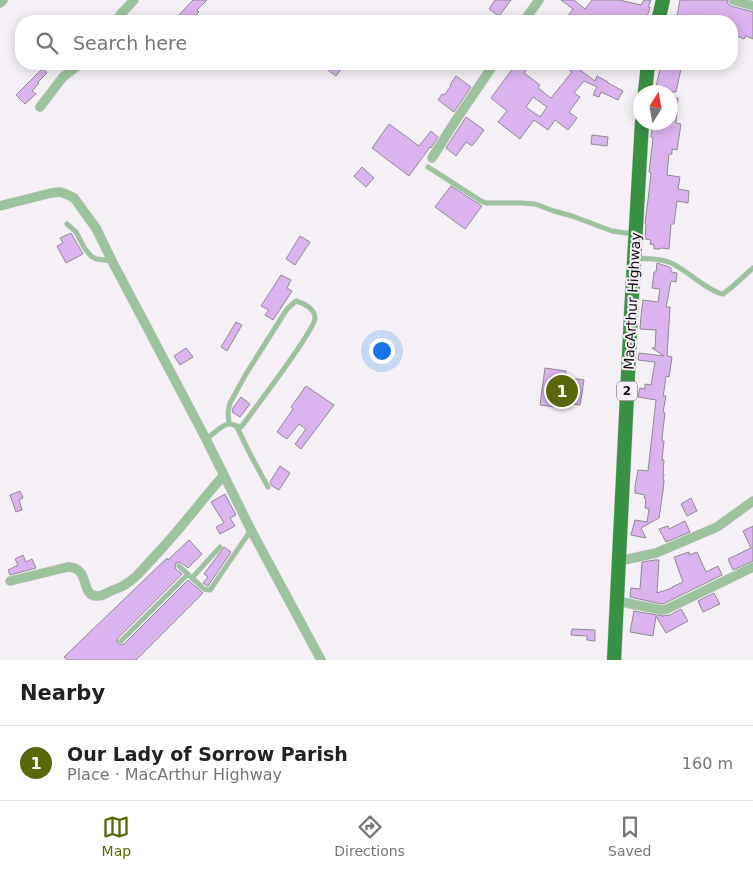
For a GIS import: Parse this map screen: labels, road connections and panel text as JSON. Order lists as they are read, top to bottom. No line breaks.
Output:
{"streets":{"highway":["MacArthur Highway","2"]},"north":"top","page":{"search":"Search here","pins":"1","heading":"Nearby","list":[{"mark":"1","name":"Our Lady of Sorrow Parish","note":"Place · MacArthur Highway","value":"160 m"}],"nav":["Map","Directions","Saved"]}}
